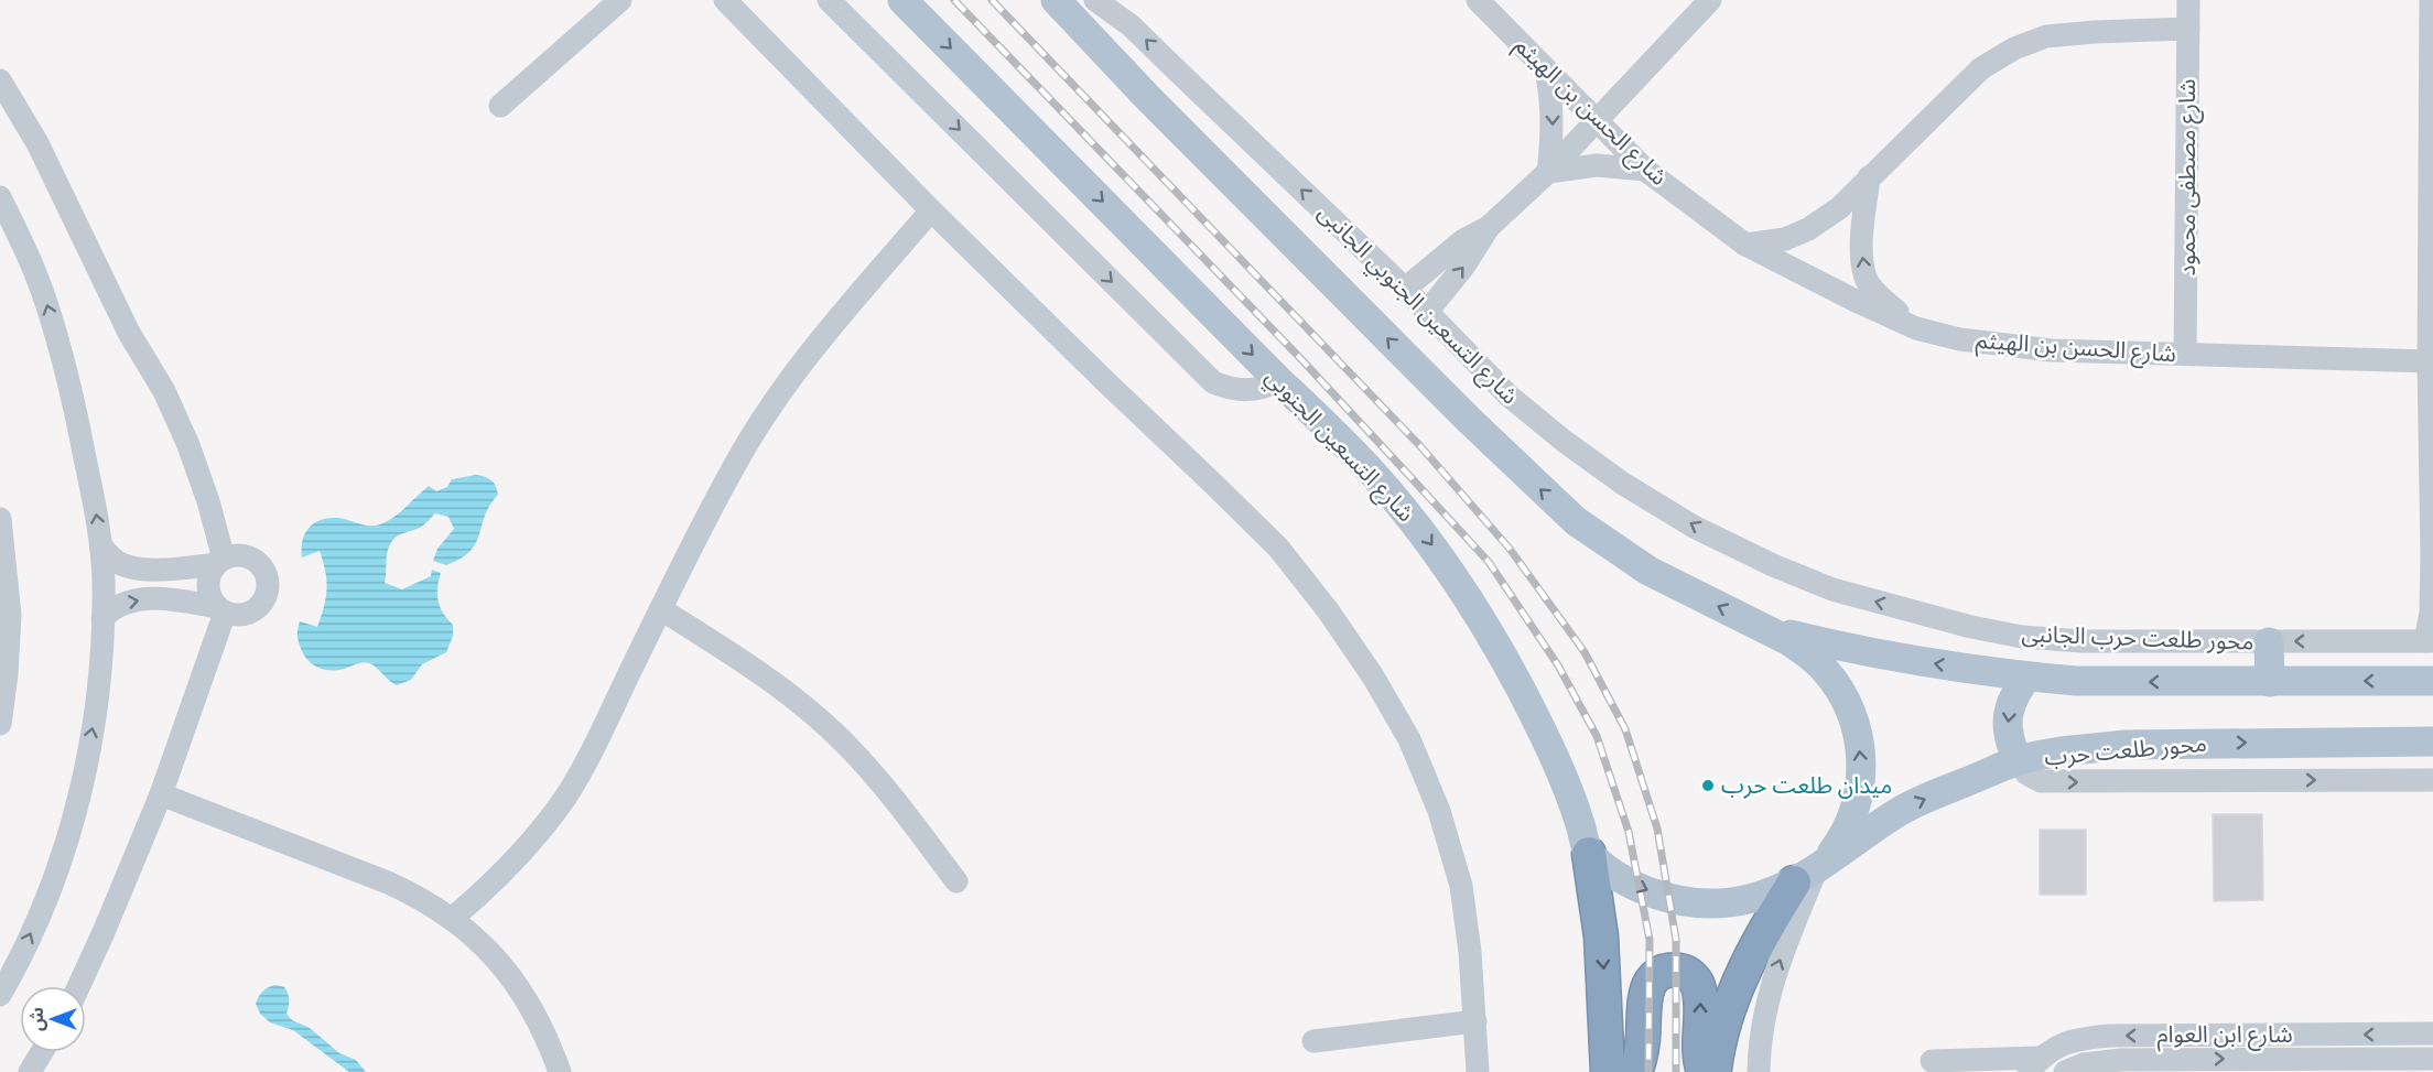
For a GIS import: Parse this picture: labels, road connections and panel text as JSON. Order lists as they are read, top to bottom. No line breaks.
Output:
{"streets":{"highway":["شارع التسعين الجنوبي"],"main road":["محور طلعت حرب"],"street":["شارع الحسن بن الهيثم","شارع مصطفى محمود","شارع التسعين الجنوبي الجانبى","محور طلعت حرب الجانبى","شارع ابن العوام"]},"crossings":[["شارع الحسن بن الهيثم","شارع مصطفى محمود"],["شارع التسعين الجنوبي الجانبى","محور طلعت حرب الجانبى"],["شارع التسعين الجنوبي","محور طلعت حرب"]],"places":["ميدان طلعت حرب"],"north":"left"}
